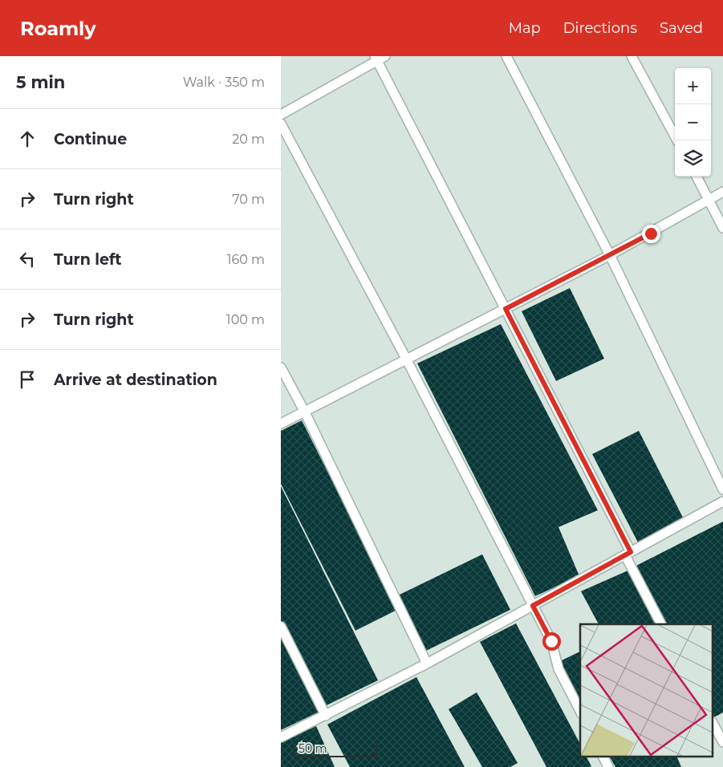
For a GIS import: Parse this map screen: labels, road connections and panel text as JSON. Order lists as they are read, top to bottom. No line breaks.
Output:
{"scale_bar":"50 m","page":{"header":"Roamly","nav":["Map","Directions","Saved"],"heading":["5 min","Walk · 350 m"],"map_buttons":["+","−"],"list":[["Continue","20 m"],["Turn right","70 m"],["Turn left","160 m"],["Turn right","100 m"],"Arrive at destination"],"scale":"50 m"}}
